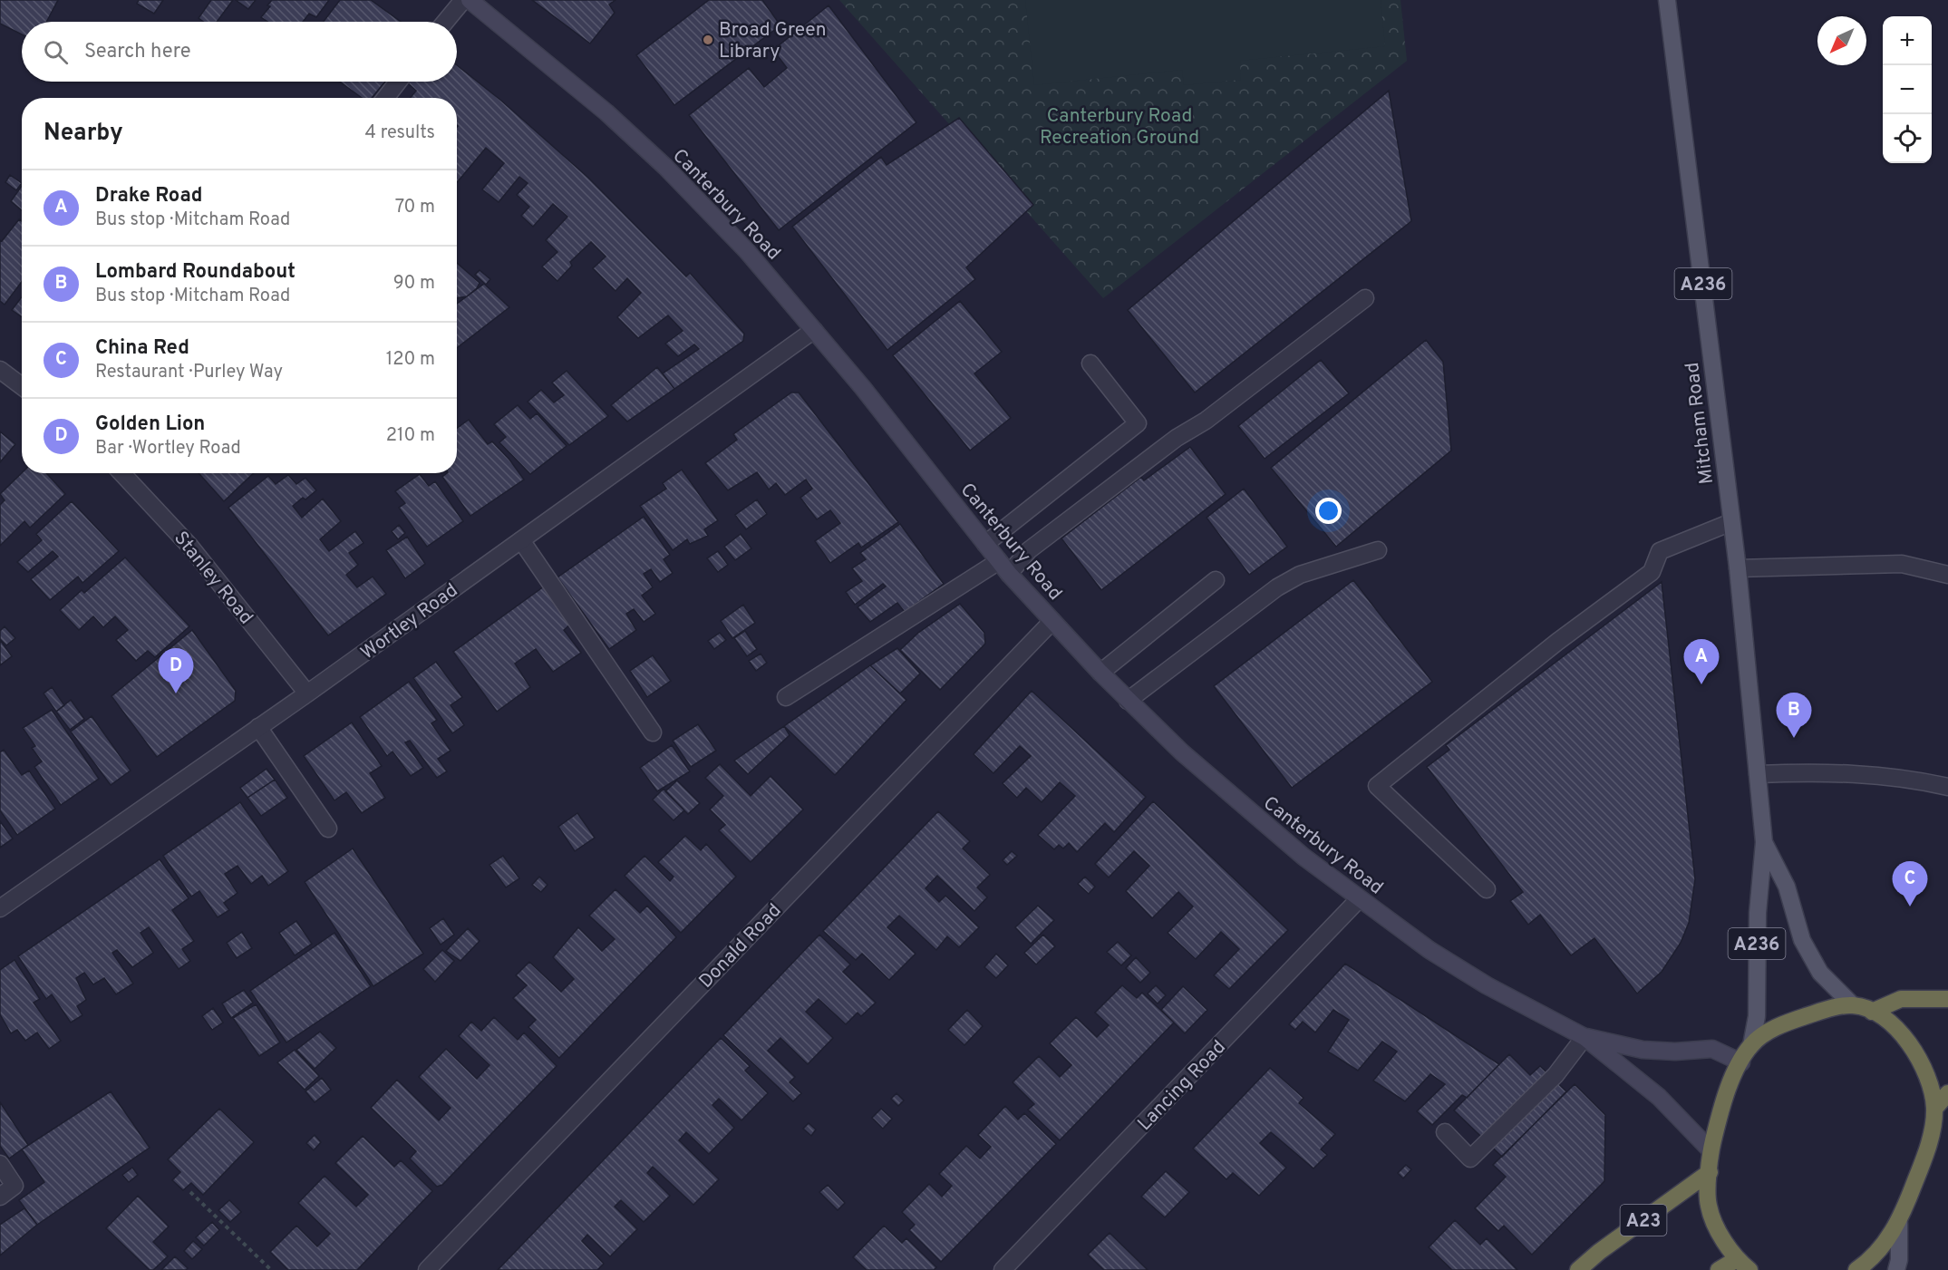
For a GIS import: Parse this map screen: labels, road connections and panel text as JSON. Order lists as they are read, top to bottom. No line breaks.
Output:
{"streets":{"highway":["A23"],"main road":["A236","Mitcham Road"],"street":["Canterbury Road","Stanley Road","Wortley Road","Donald Road","Lancing Road"]},"crossings":[["Canterbury Road","Wortley Road"],["Canterbury Road","Donald Road"],["Canterbury Road","Lancing Road"],["Stanley Road","Wortley Road"]],"parks":["Canterbury Road Recreation Ground"],"places":["Broad Green Library"],"north":"bottom left","page":{"map_buttons":["+","−"],"search":"Search here","heading":["Nearby","4 results"],"list":[{"mark":"A","name":"Drake Road","note":"Bus stop · Mitcham Road","value":"70 m"},{"mark":"B","name":"Lombard Roundabout","note":"Bus stop · Mitcham Road","value":"90 m"},{"mark":"C","name":"China Red","note":"Restaurant · Purley Way","value":"120 m"},{"mark":"D","name":"Golden Lion","note":"Bar · Wortley Road","value":"210 m"}],"pins":["A","D","B","C"]}}
